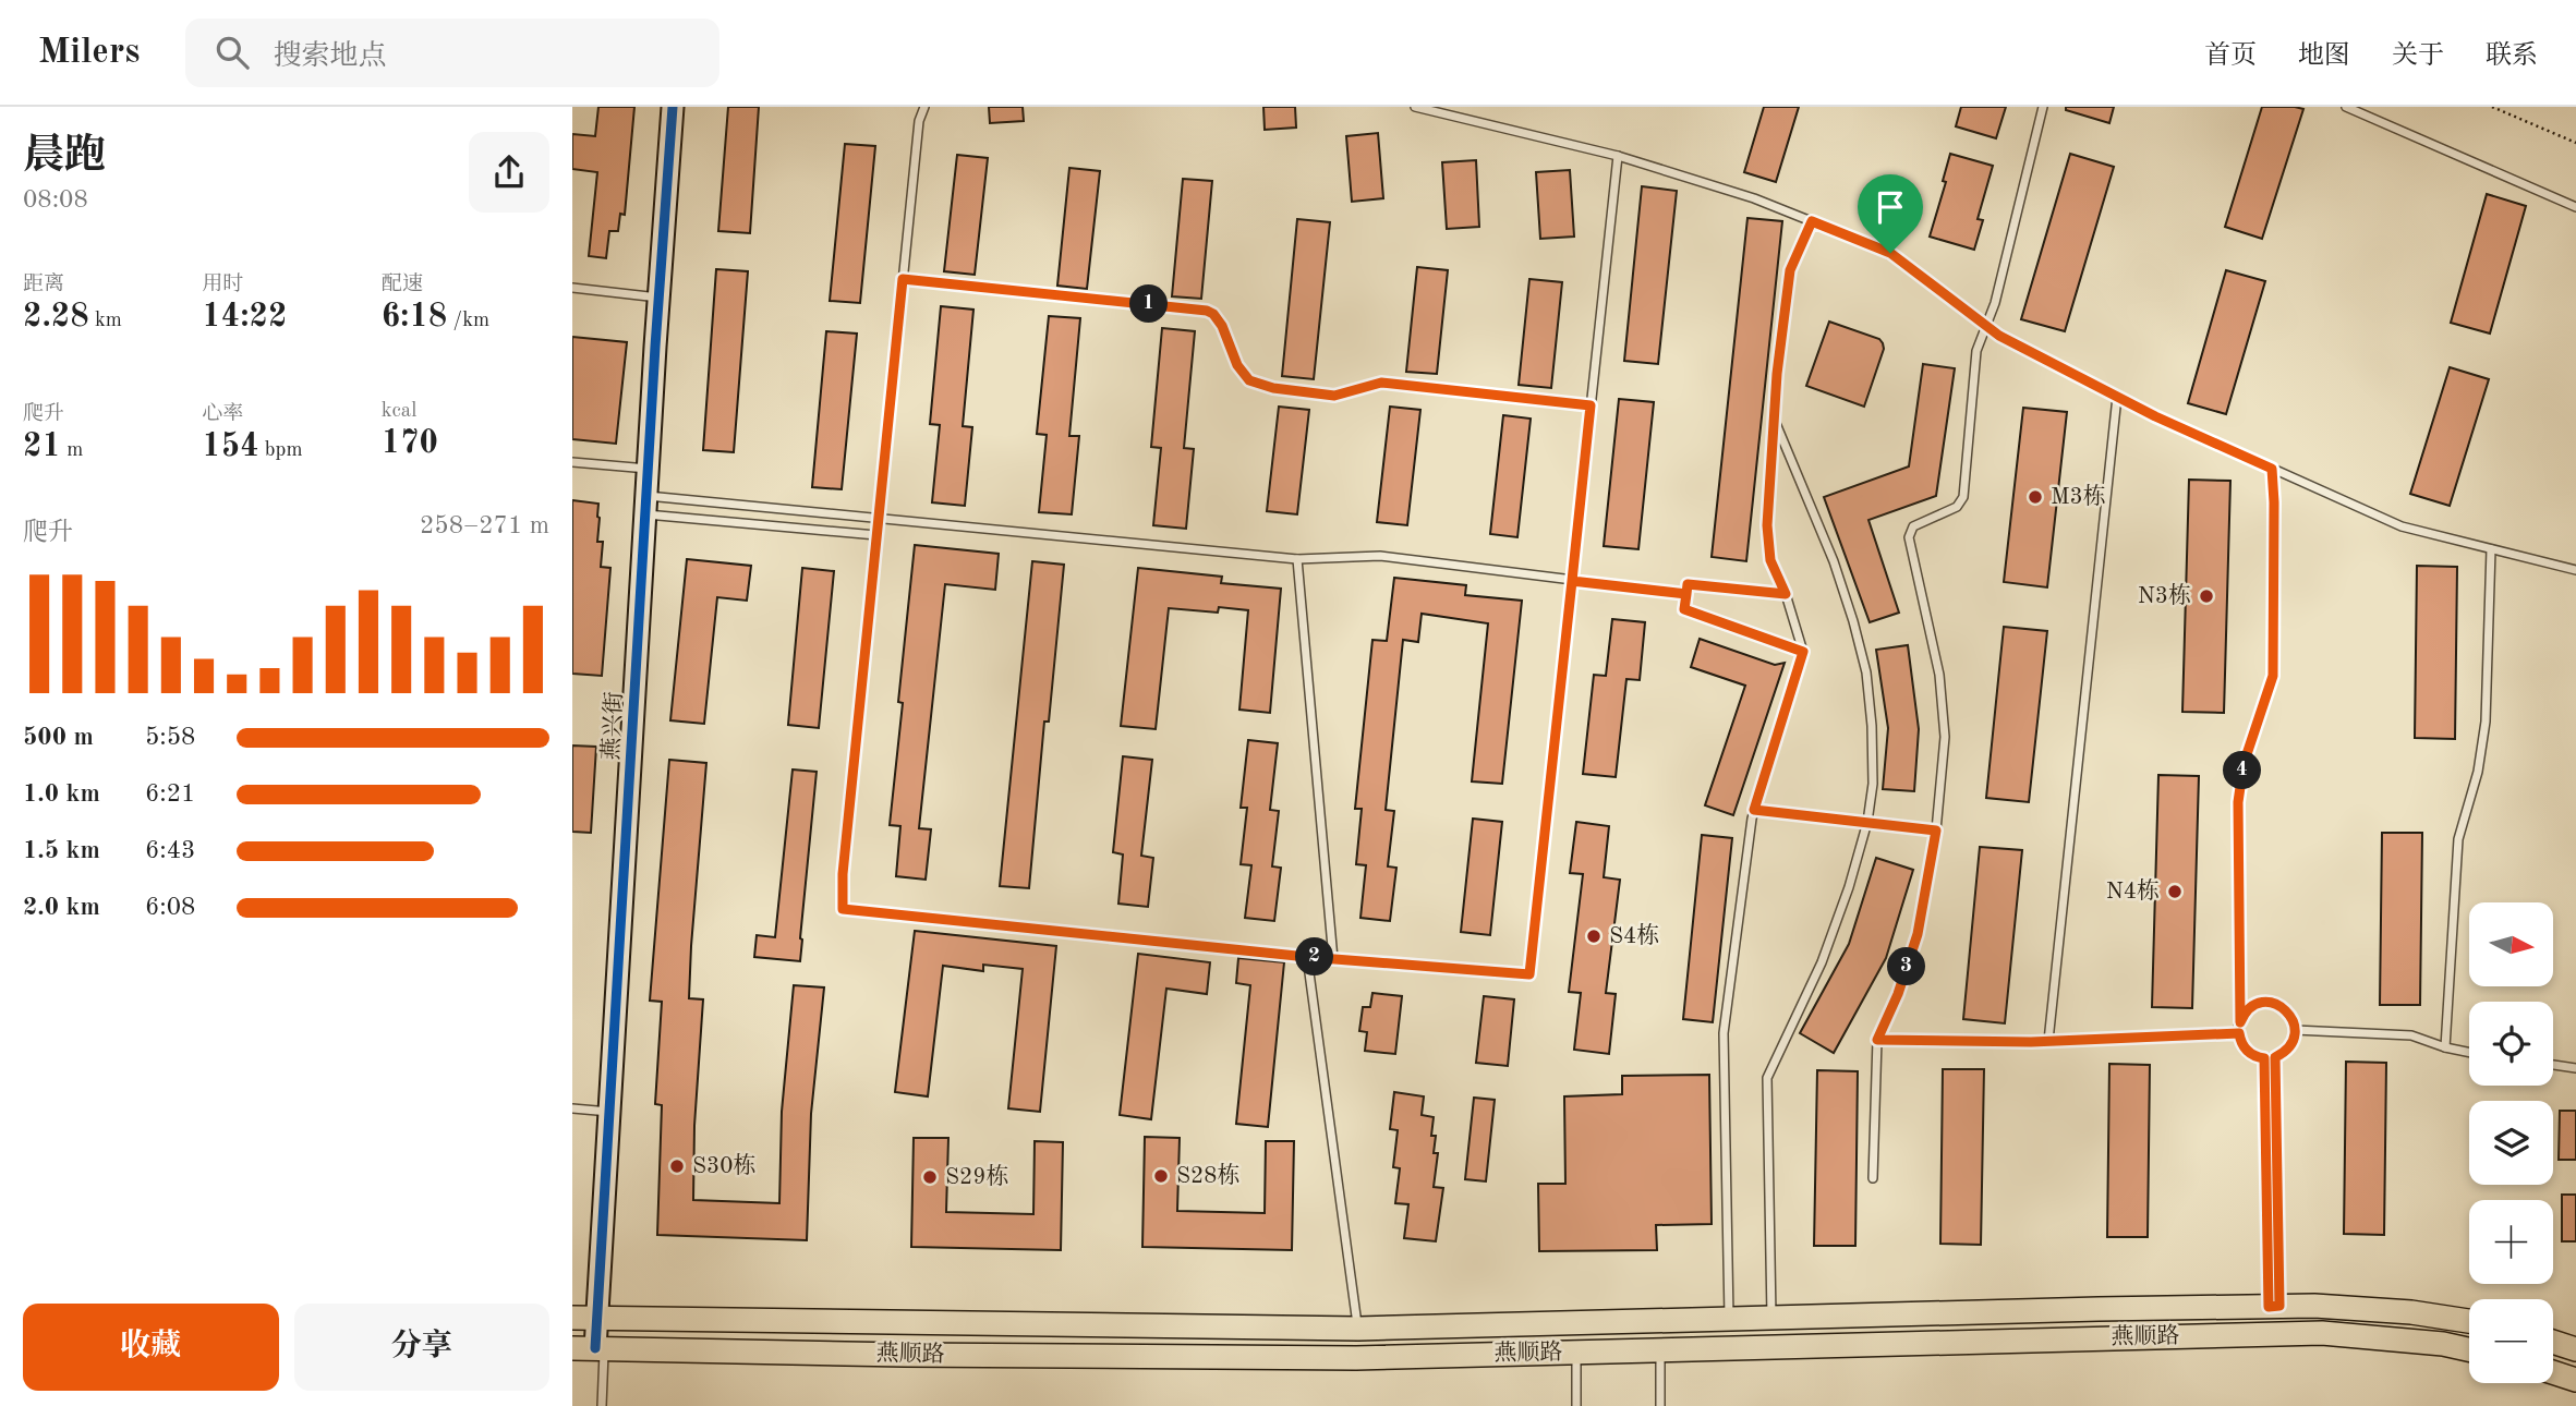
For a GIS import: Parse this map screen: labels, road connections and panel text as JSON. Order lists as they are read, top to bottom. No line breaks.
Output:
{"streets":{"main road":["燕顺路"],"street":["燕兴街"]},"crossings":[["燕兴街","燕顺路"]],"places":["M3栋","N3栋","N4栋","S4栋","S30栋","S28栋","S29栋"],"north":"right","page":{"header":"Milers","search":"搜索地点","nav":["首页","地图","关于","联系"],"heading":["晨跑","08:08"],"stats":[["距离","2.28 km"],["用时","14:22"],["配速","6:18 /km"],["爬升","21 m"],["心率","154 bpm"],["kcal","170"]],"pins":["1","4","2","3"],"chart":["爬升","258–271 m"],"list":[{"name":"500 m","note":"5:58"},{"name":"1.0 km","note":"6:21"},{"name":"1.5 km","note":"6:43"},{"name":"2.0 km","note":"6:08"}],"map_buttons":["+","−"],"buttons":["收藏","分享"]}}
